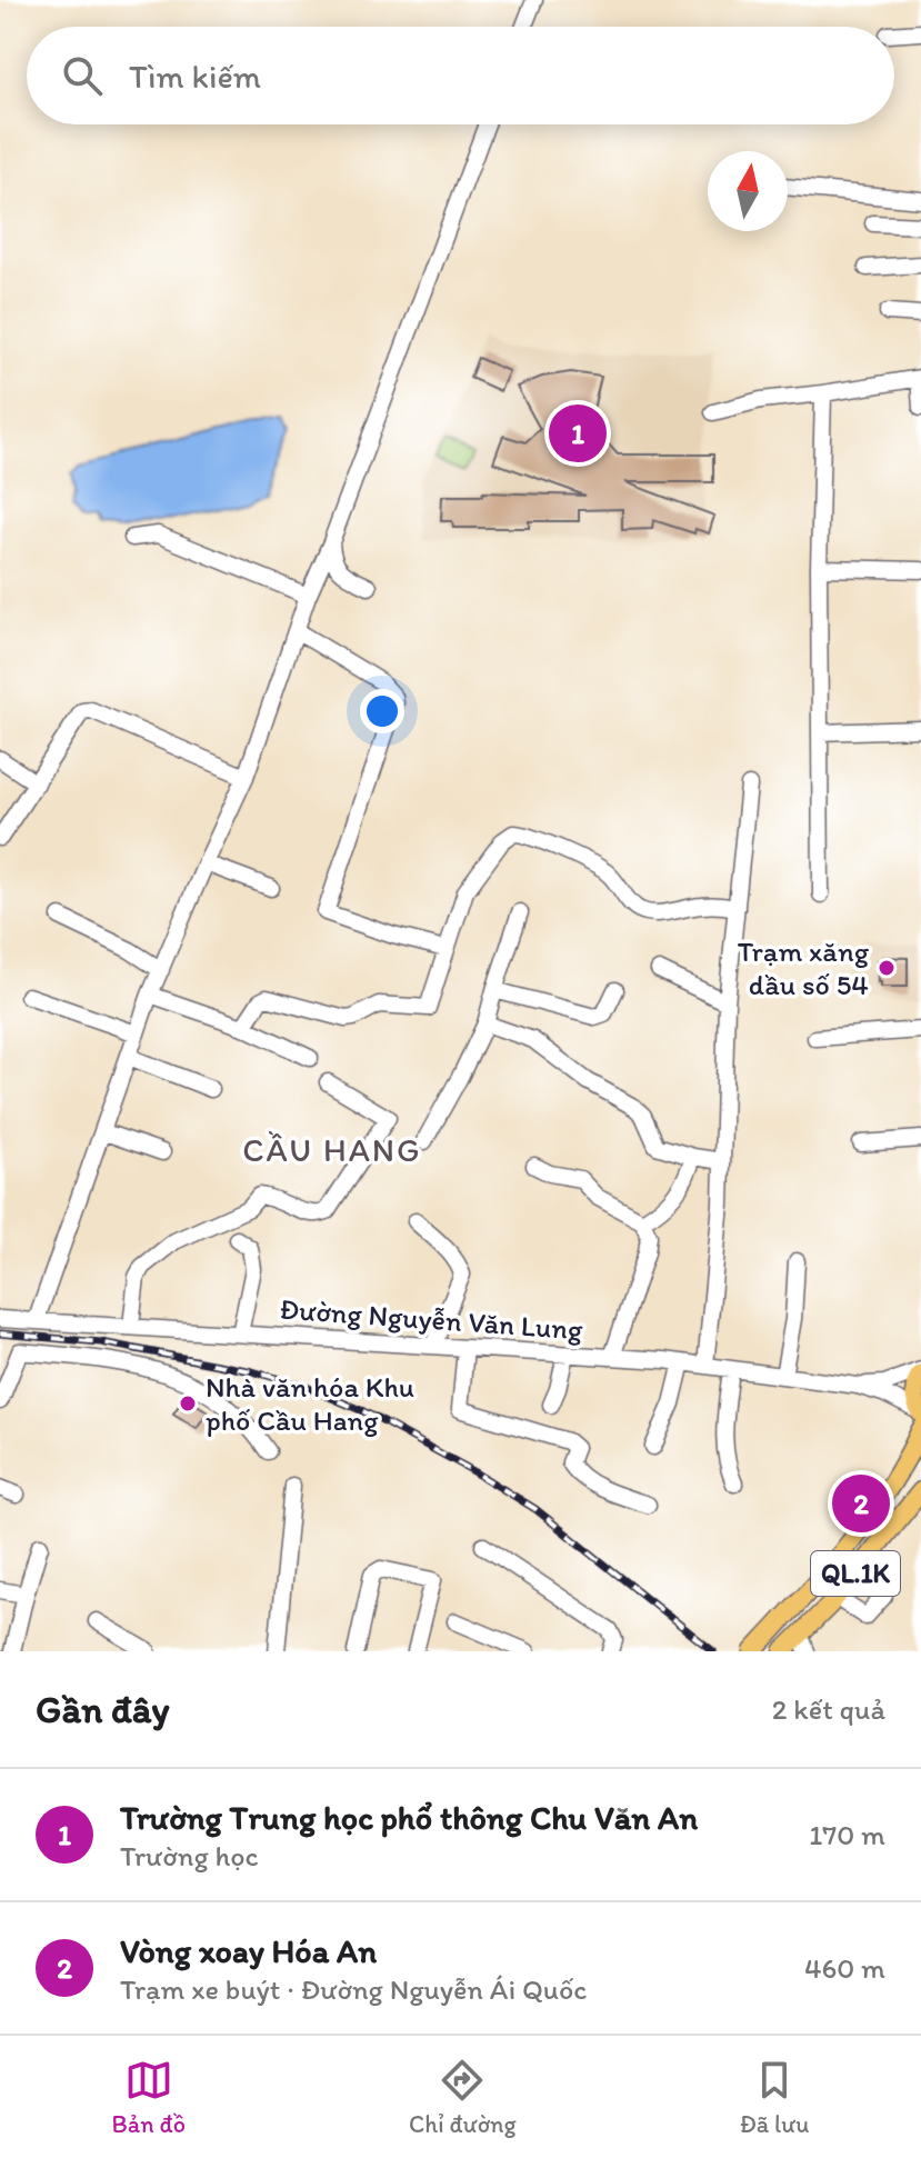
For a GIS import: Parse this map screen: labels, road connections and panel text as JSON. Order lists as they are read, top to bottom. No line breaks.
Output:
{"streets":{"main road":["QL.1K"],"street":["Đường Nguyễn Văn Lung"]},"crossings":[["Đường Nguyễn Văn Lung","QL.1K"]],"districts":["CẦU HANG"],"places":["Trạm xăng dầu số 54","Nhà văn hóa Khu phố Cầu Hang"],"north":"top","page":{"search":"Tìm kiếm","pins":["1","2"],"heading":["Gần đây","2 kết quả"],"list":[{"mark":"1","name":"Trường Trung học phổ thông Chu Văn An","note":"Trường học","value":"170 m"},{"mark":"2","name":"Vòng xoay Hóa An","note":"Trạm xe buýt · Đường Nguyễn Ái Quốc","value":"460 m"}],"nav":["Bản đồ","Chỉ đường","Đã lưu"]}}
